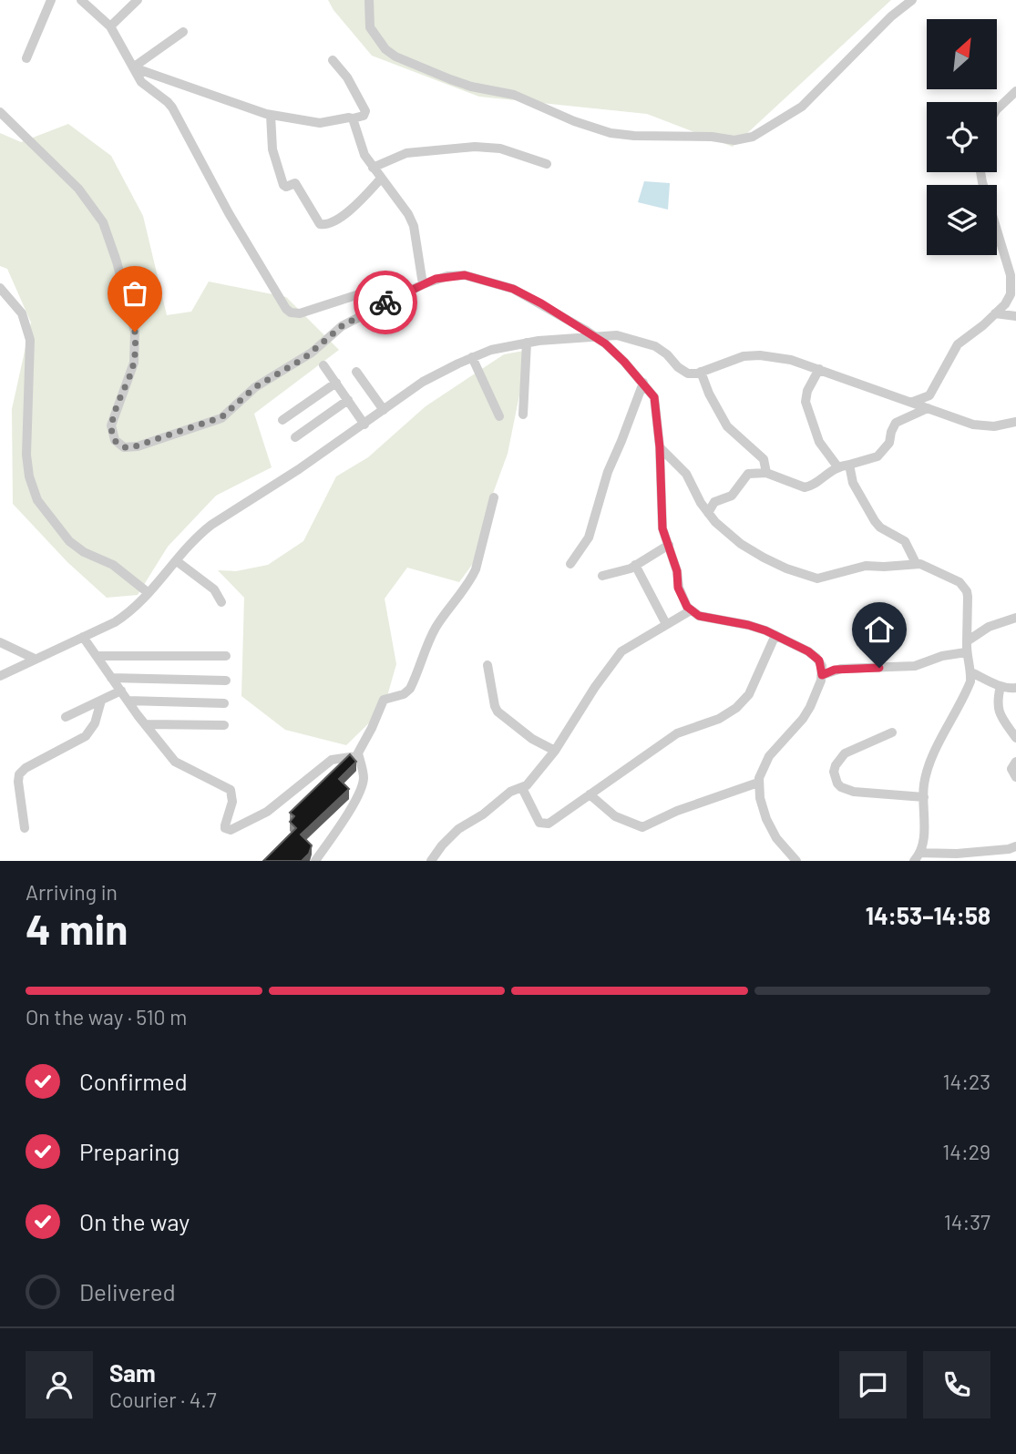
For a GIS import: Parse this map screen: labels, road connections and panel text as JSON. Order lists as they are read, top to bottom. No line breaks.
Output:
{"north":"top right","page":{"heading":["4 min","Arriving in","14:53–14:58"],"panel":["Sam","Courier · 4.7"],"bar":"On the way · 510 m","list":[["Confirmed","14:23"],["Preparing","14:29"],["On the way","14:37"],"Delivered"]}}
